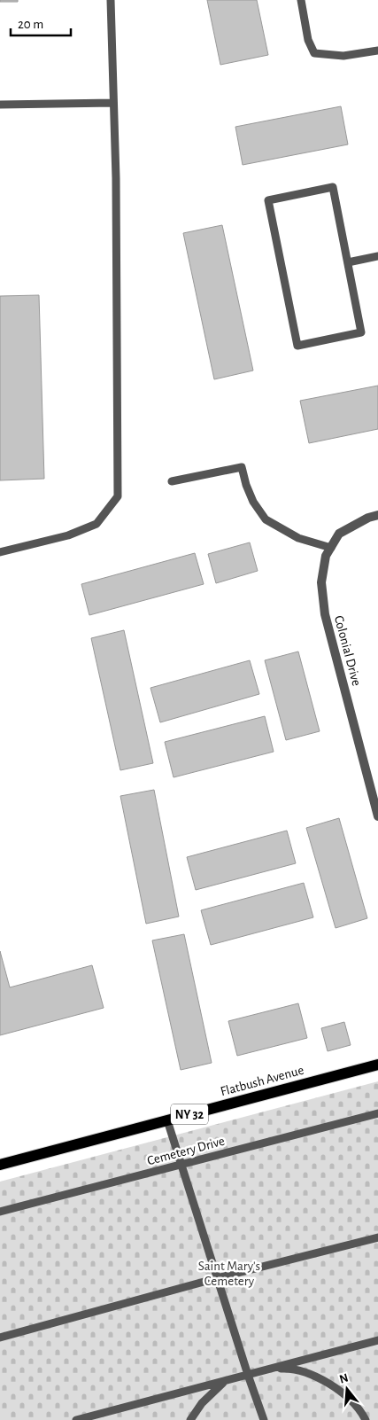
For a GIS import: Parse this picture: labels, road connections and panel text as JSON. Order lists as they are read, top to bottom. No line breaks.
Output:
{"streets":{"main road":["Flatbush Avenue","NY 32"],"street":["Colonial Drive"],"lane":["Cemetery Drive"]},"parks":["Saint Mary's Cemetery"],"scale_bar":"20 m","north":"top"}
